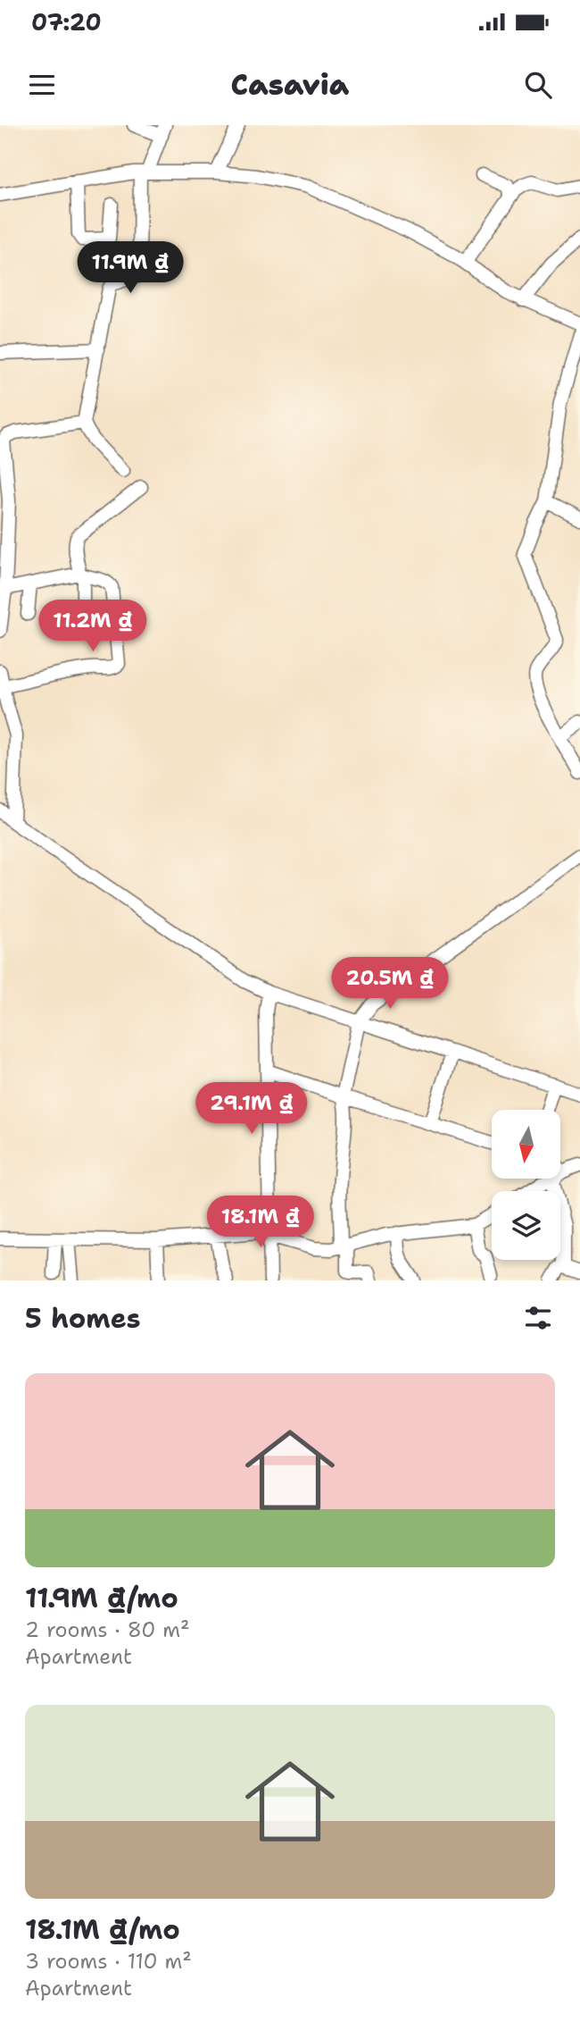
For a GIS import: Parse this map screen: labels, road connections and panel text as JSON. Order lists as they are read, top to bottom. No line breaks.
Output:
{"north":"bottom","page":{"status":"07:20","header":"Casavia","price":["11.9M ₫","11.2M ₫","20.5M ₫","29.1M ₫","18.1M ₫"],"heading":"5 homes","list":[{"name":"11.9M ₫/mo","note":"2 rooms · 80 m² · Apartment"},{"name":"18.1M ₫/mo","note":"3 rooms · 110 m² · Apartment"}]}}
